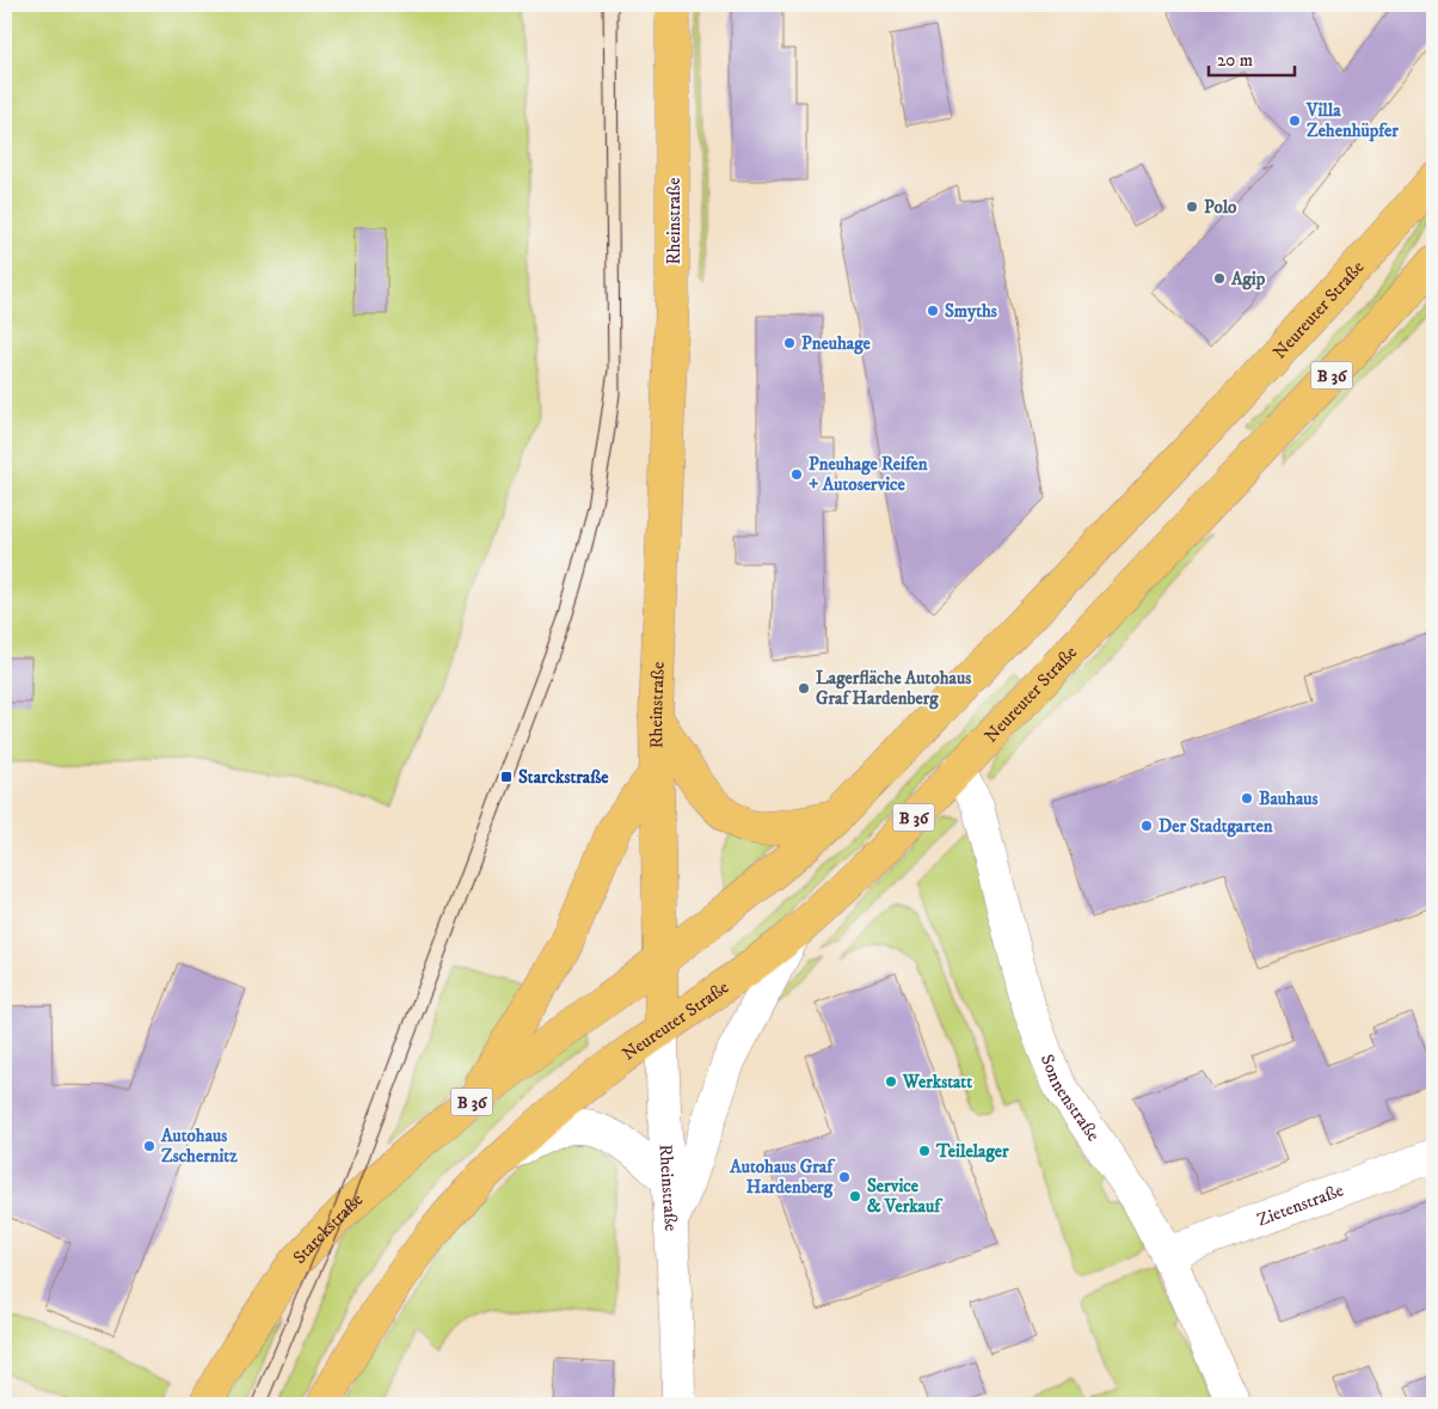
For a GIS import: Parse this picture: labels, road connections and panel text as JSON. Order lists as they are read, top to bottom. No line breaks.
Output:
{"streets":{"main road":["Rheinstraße","Neureuter Straße","B 36","Starckstraße"],"street":["Sonnenstraße","Zietenstraße"]},"crossings":[["Rheinstraße","Neureuter Straße"],["Rheinstraße","Starckstraße"],["Neureuter Straße","B 36"],["Neureuter Straße","Sonnenstraße"],["Neureuter Straße","Starckstraße"],["Sonnenstraße","Zietenstraße"]],"places":{"other":["Villa Zehenhüpfer","Polo","Agip","Smyths","Pneuhage","Pneuhage Reifen + Autoservice","Lagerfläche Autohaus Graf Hardenberg","Bauhaus","Der Stadtgarten","Werkstatt","Autohaus Zschernitz","Teilelager","Autohaus Graf Hardenberg","Service & Verkauf"],"transit":["Starckstraße"]},"scale_bar":"20 m"}
